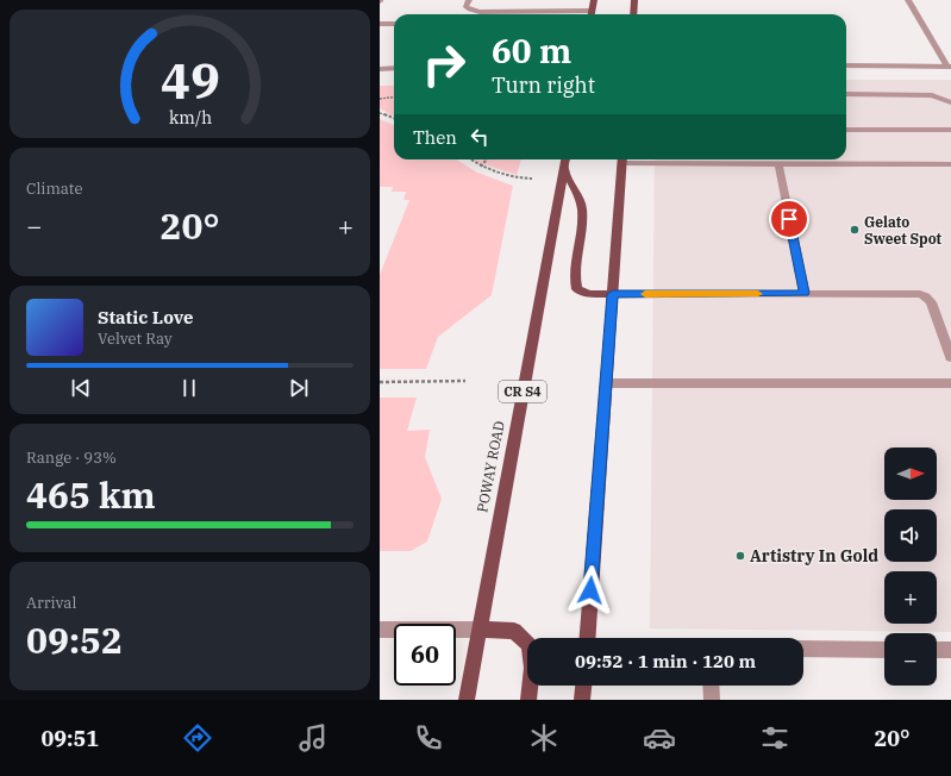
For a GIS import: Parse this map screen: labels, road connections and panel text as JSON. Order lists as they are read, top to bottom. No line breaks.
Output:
{"streets":{"main road":["CR S4","POWAY ROAD"]},"places":["Gelato Sweet Spot","Artistry In Gold"],"north":"right","page":{"turn":["60 m","Turn right"],"then":"Then","tile":["Climate",["Range · 93%","465 km"],["Arrival","09:52"]],"heat":["−","20°","+"],"song":["Static Love","Velvet Ray"],"map_buttons":["+","−"],"limit":"60","trip":"09:52 · 1 min · 120 m","tabs":["09:51","20°"],"gauge":["49","km/h"]}}
